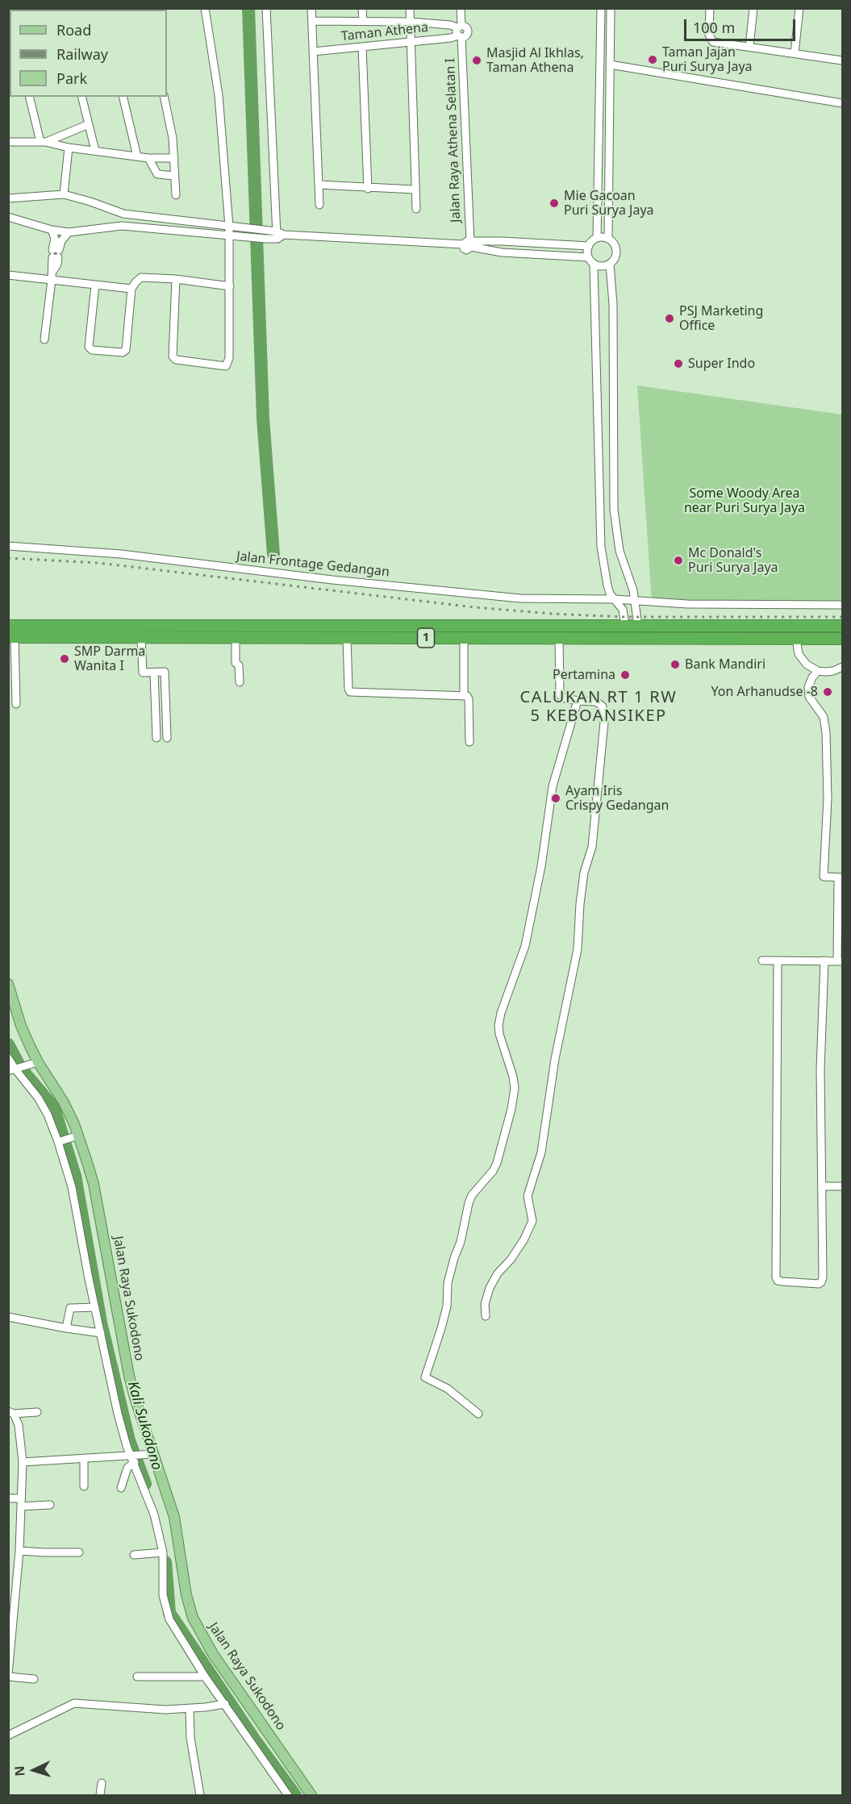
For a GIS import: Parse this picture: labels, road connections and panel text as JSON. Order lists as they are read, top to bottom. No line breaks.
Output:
{"streets":{"highway":["1"],"main road":["Jalan Raya Sukodono"],"street":["Taman Athena","Jalan Raya Athena Selatan I","Jalan Frontage Gedangan"]},"crossings":[["Taman Athena","Jalan Raya Athena Selatan I"]],"districts":["CALUKAN RT 1 RW 5 KEBOANSIKEP"],"water":["Kali Sukodono"],"parks":["Some Woody Area near Puri Surya Jaya"],"places":["Taman Jajan Puri Surya Jaya","Masjid Al Ikhlas, Taman Athena","Mie Gacoan Puri Surya Jaya","PSJ Marketing Office","Super Indo","Mc Donald's Puri Surya Jaya","SMP Darma Wanita I","Bank Mandiri","Pertamina","Yon Arhanudse -8","Ayam Iris Crispy Gedangan"],"legend":["Road","Railway","Park"],"scale_bar":"100 m","north":"left"}
